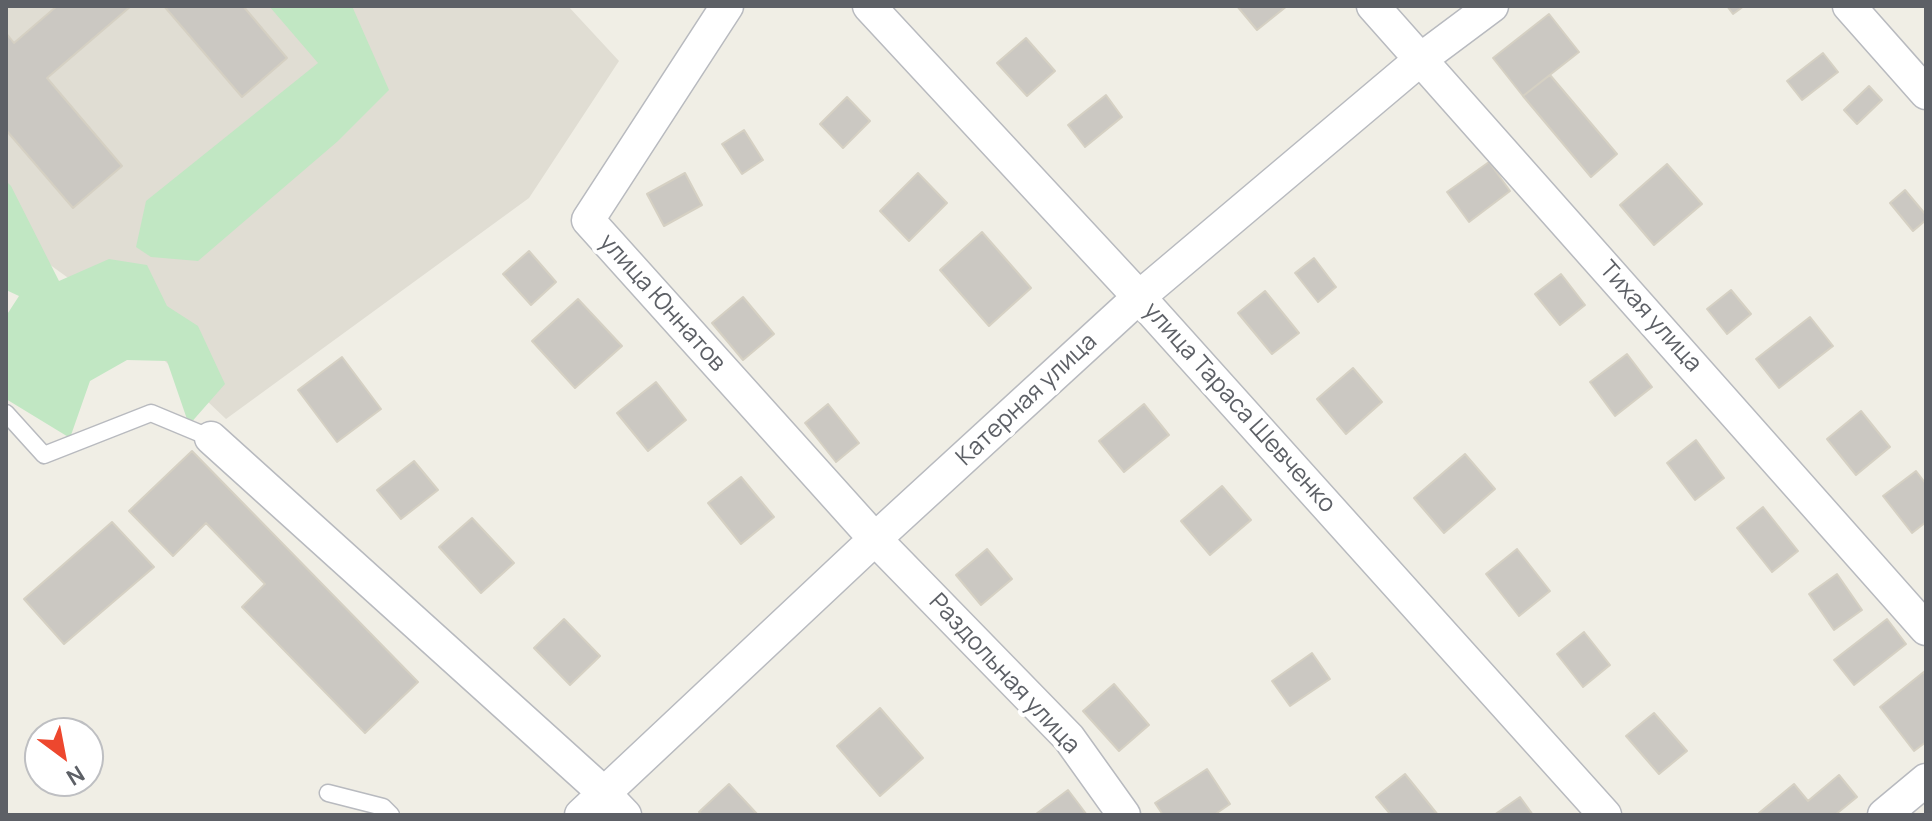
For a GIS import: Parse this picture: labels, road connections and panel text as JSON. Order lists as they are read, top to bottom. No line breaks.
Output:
{"streets":{"street":["улица Юннатов","Тихая улица","Катерная улица","улица Тараса Шевченко","Раздольная улица"]},"crossings":[["улица Юннатов","Катерная улица"],["улица Юннатов","Раздольная улица"],["Тихая улица","Катерная улица"],["Катерная улица","улица Тараса Шевченко"],["Катерная улица","Раздольная улица"]],"north":"bottom right"}
